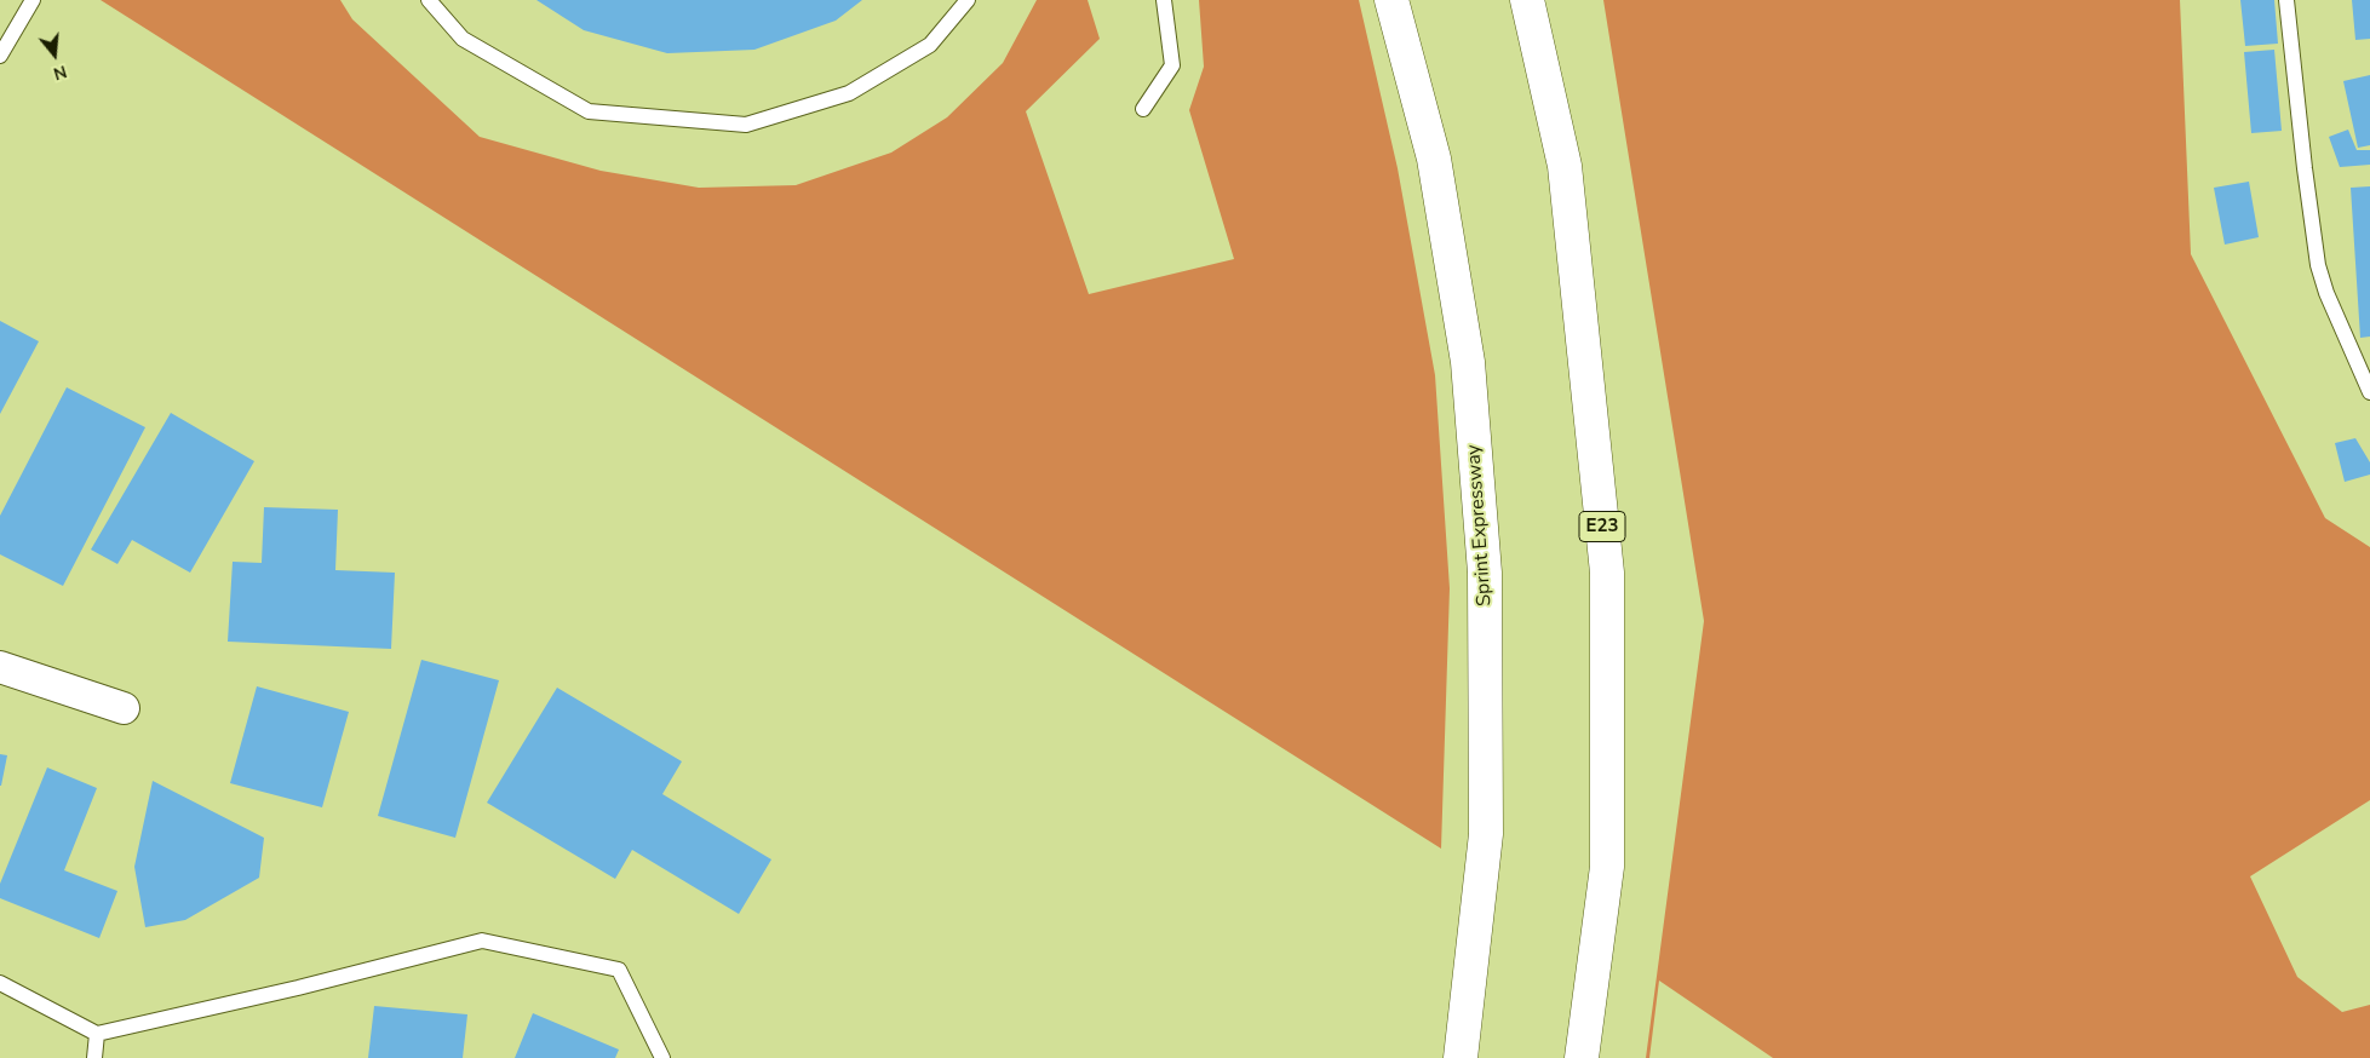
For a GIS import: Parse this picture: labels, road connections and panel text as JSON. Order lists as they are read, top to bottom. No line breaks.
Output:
{"streets":{"highway":["Sprint Expressway","E23"]},"north":"bottom"}
